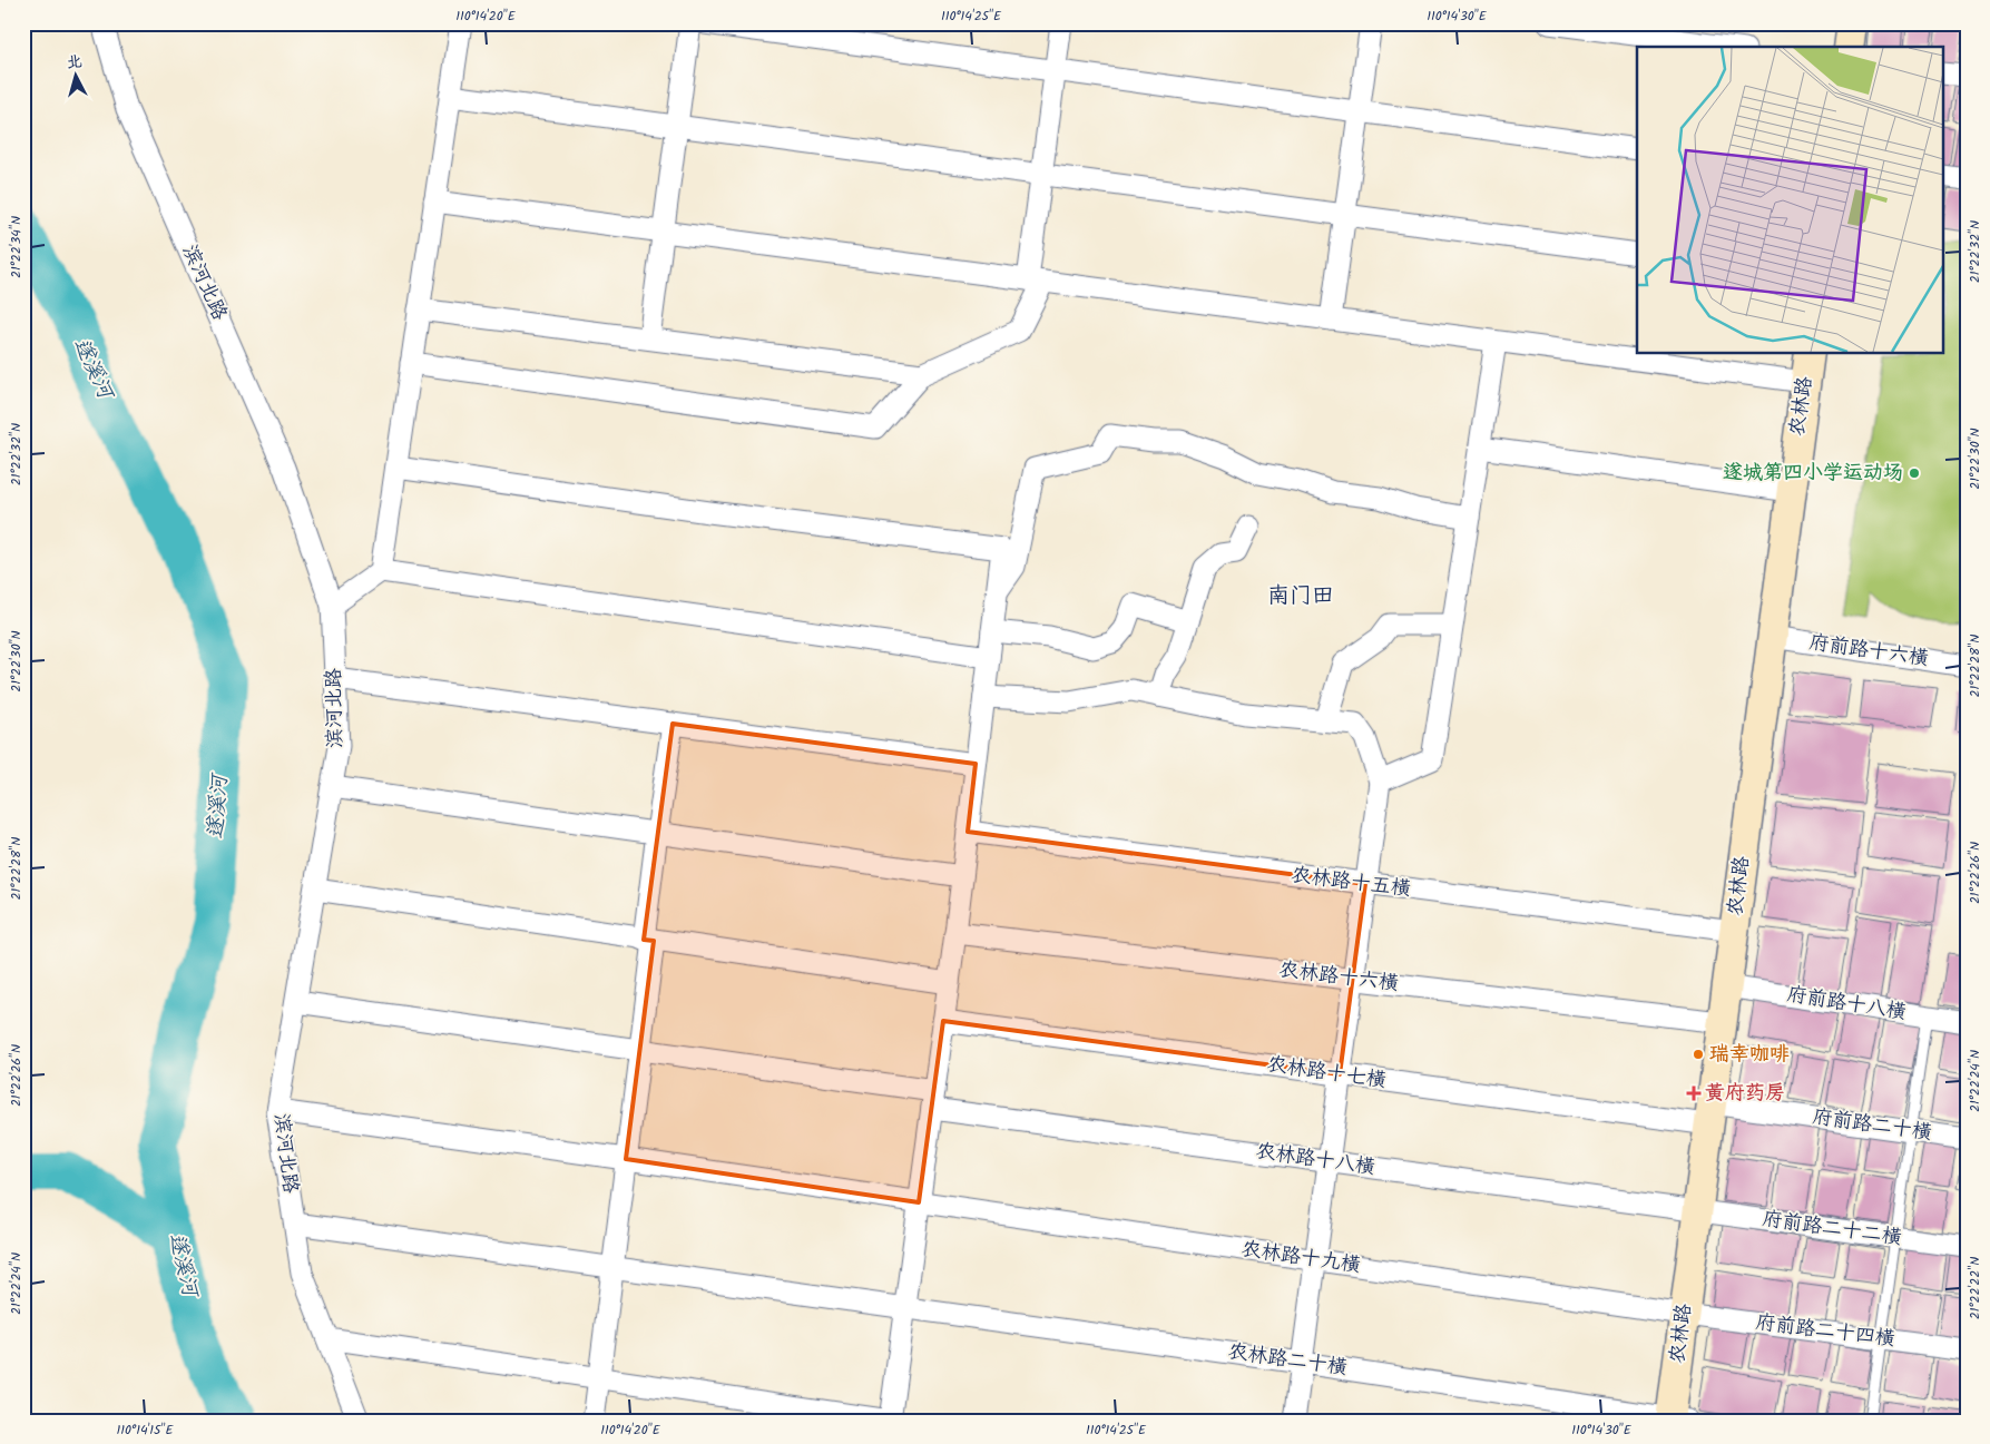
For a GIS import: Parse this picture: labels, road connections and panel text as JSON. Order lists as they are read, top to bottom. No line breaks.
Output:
{"streets":{"street":["滨河北路","农林路","府前路十六横","农林路十五横","农林路十六横","府前路十八横","农林路十七横","府前路二十横","农林路十八横","府前路二十二横","农林路十九横","府前路二十四横","农林路二十横"]},"crossings":[["滨河北路","农林路十八横"],["滨河北路","农林路十九横"],["滨河北路","农林路二十横"],["农林路","府前路十六横"],["农林路","农林路十五横"],["农林路","农林路十六横"],["农林路","府前路十八横"],["农林路","农林路十七横"],["农林路","府前路二十横"],["农林路","农林路十八横"],["农林路","府前路二十二横"],["农林路","农林路十九横"],["农林路","府前路二十四横"],["农林路","农林路二十横"],["农林路十七横","府前路二十横"],["农林路十八横","府前路二十二横"],["农林路十九横","府前路二十四横"]],"districts":["南门田"],"water":["遂溪河"],"places":{"other":["遂城第四小学运动场","瑞幸咖啡"],"health":["黄府药房"]},"north":"top","coordinates":["110°14'20\"E","110°14'25\"E","110°14'30\"E","21°22'34\"N","21°22'32\"N","21°22'30\"N","21°22'28\"N","21°22'26\"N","21°22'24\"N","21°22'22\"N","110°14'15\"E"]}
